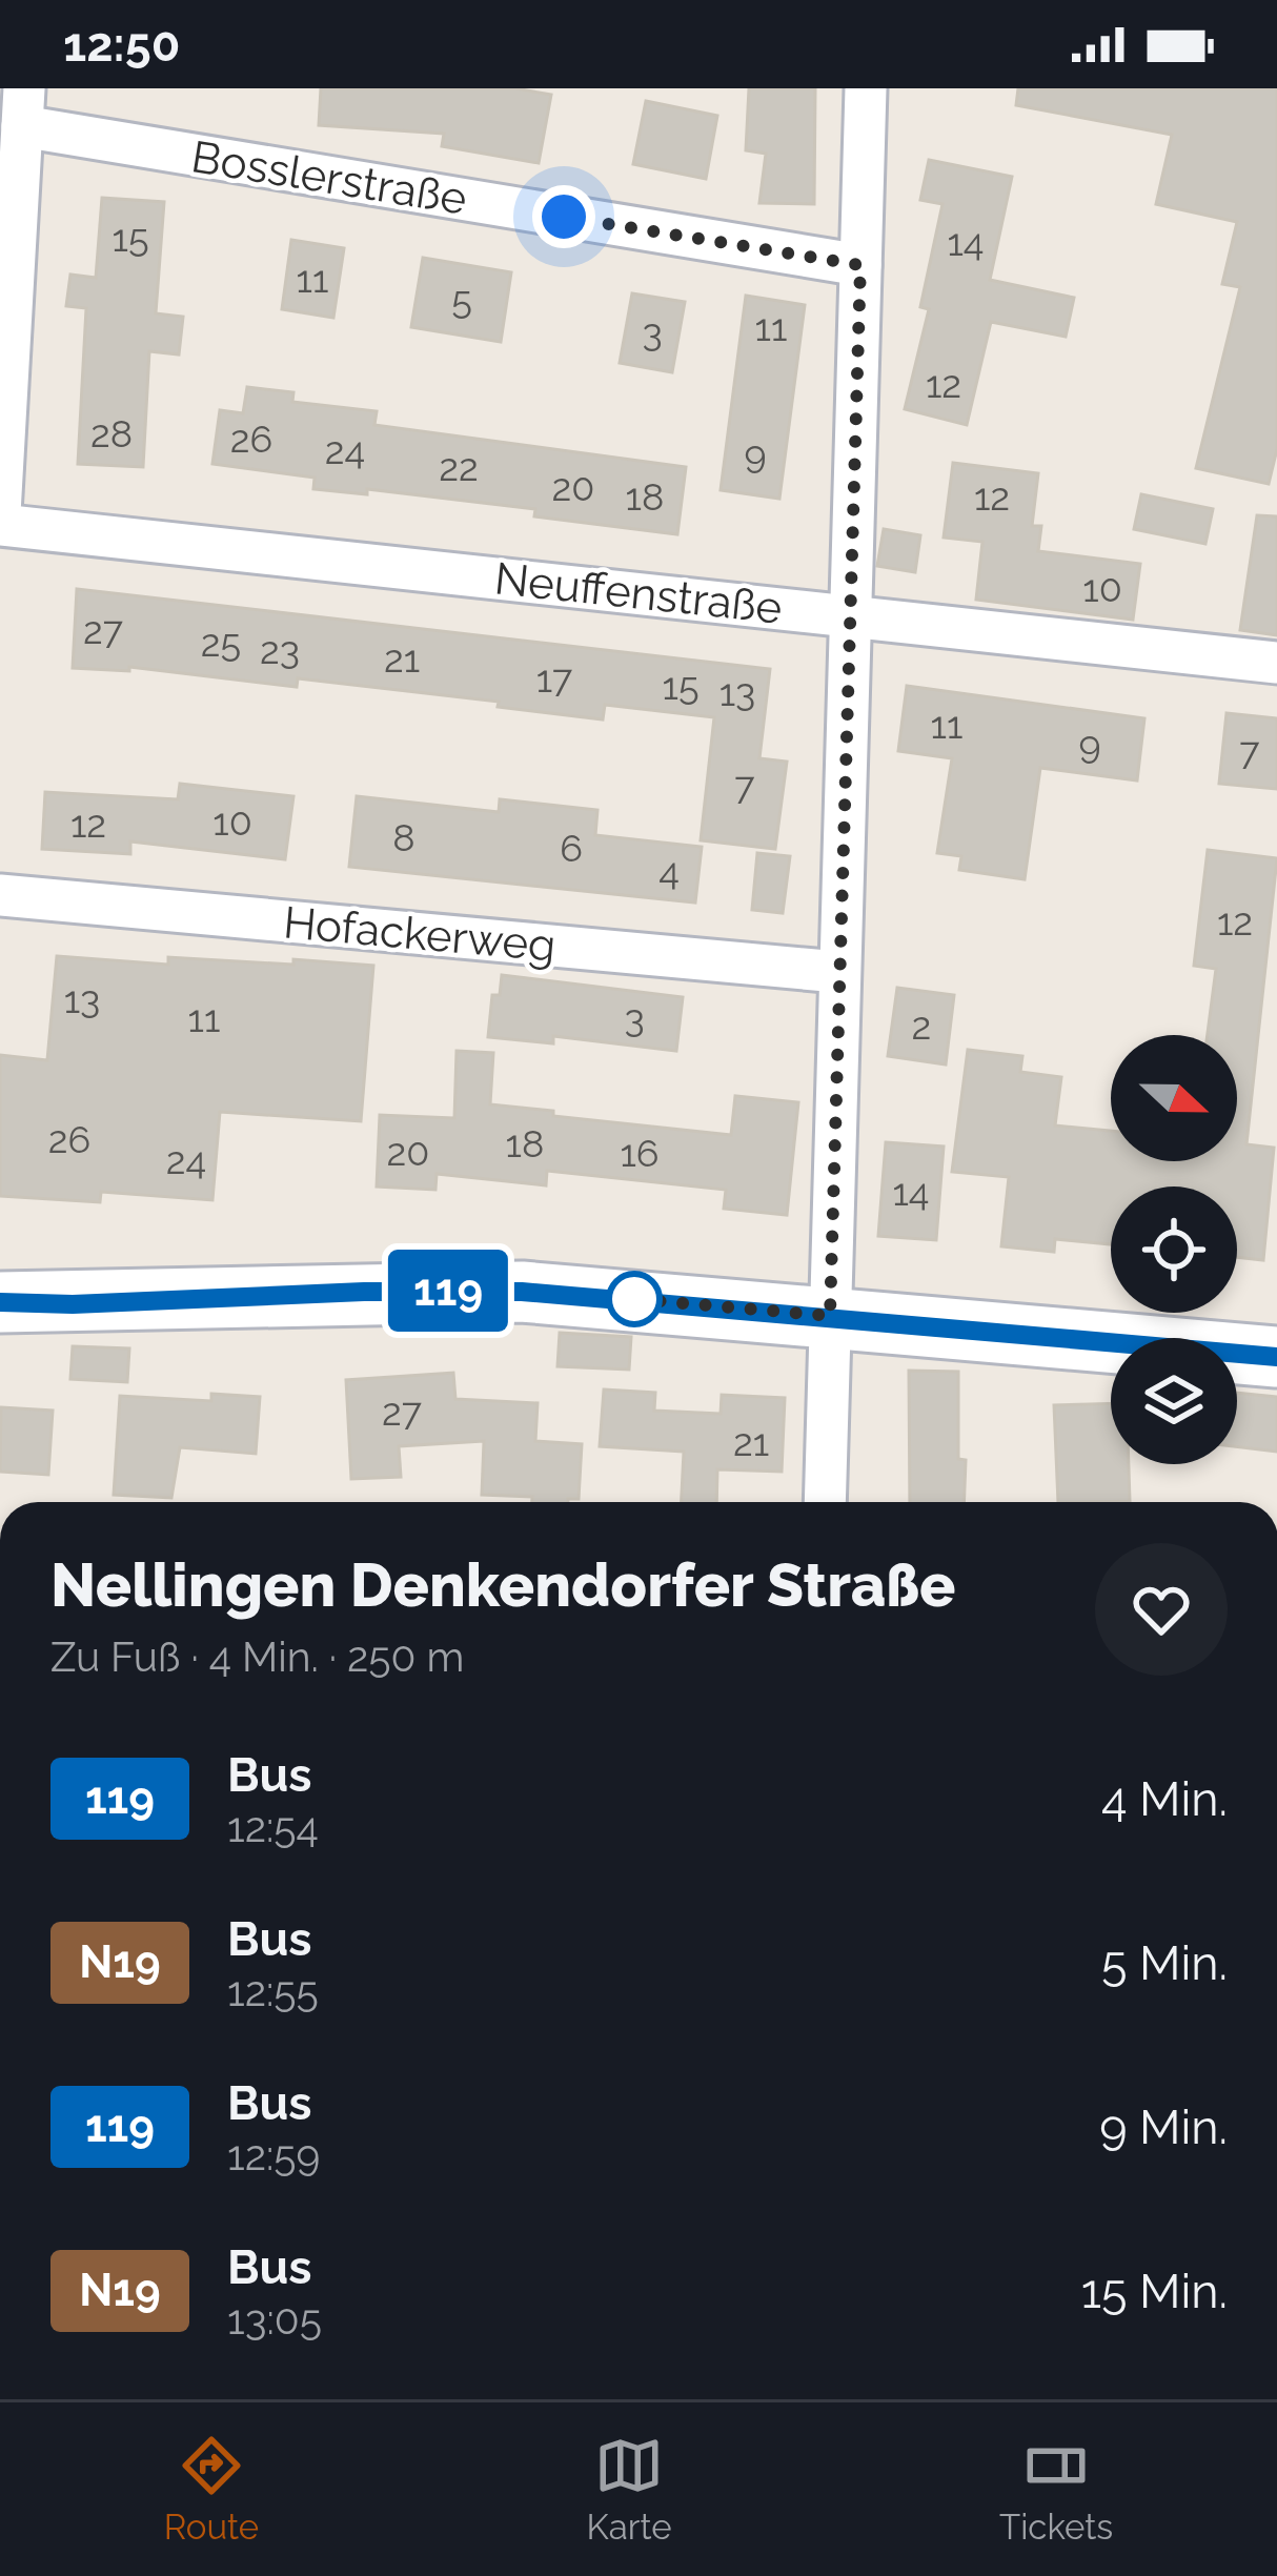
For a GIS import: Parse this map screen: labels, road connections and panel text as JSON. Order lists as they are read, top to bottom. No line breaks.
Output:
{"streets":{"street":["Bosslerstraße","Neuffenstraße","Hofackerweg"]},"lines":["bus line 119"],"house_numbers":["15","14","11","5","11","3","12","28","26","24","9","22","20","18","12","10","27","25","23","21","17","15","13","11","9","7","7","10","12","8","6","4","12","13","11","3","2","26","18","20","16","24","14","27","21"],"north":"right","page":{"status":"12:50","on_map":"119","heading":["Nellingen Denkendorfer Straße","Zu Fuß · 4 Min. · 250 m"],"list":[{"mark":"119","name":"Bus","note":"12:54","value":"4 Min."},{"mark":"N19","name":"Bus","note":"12:55","value":"5 Min."},{"mark":"119","name":"Bus","note":"12:59","value":"9 Min."},{"mark":"N19","name":"Bus","note":"13:05","value":"15 Min."}],"tabs":["Route","Karte","Tickets"]}}
